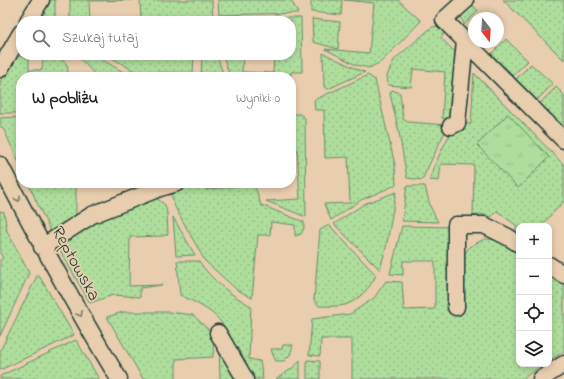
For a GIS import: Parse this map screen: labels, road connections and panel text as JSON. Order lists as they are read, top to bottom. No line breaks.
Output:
{"streets":{"street":["Reptowska"]},"one_way":["Reptowska"],"north":"bottom","page":{"search":"Szukaj tutaj","heading":["W pobliżu","Wyniki: 0"],"map_buttons":["+","−"]}}
